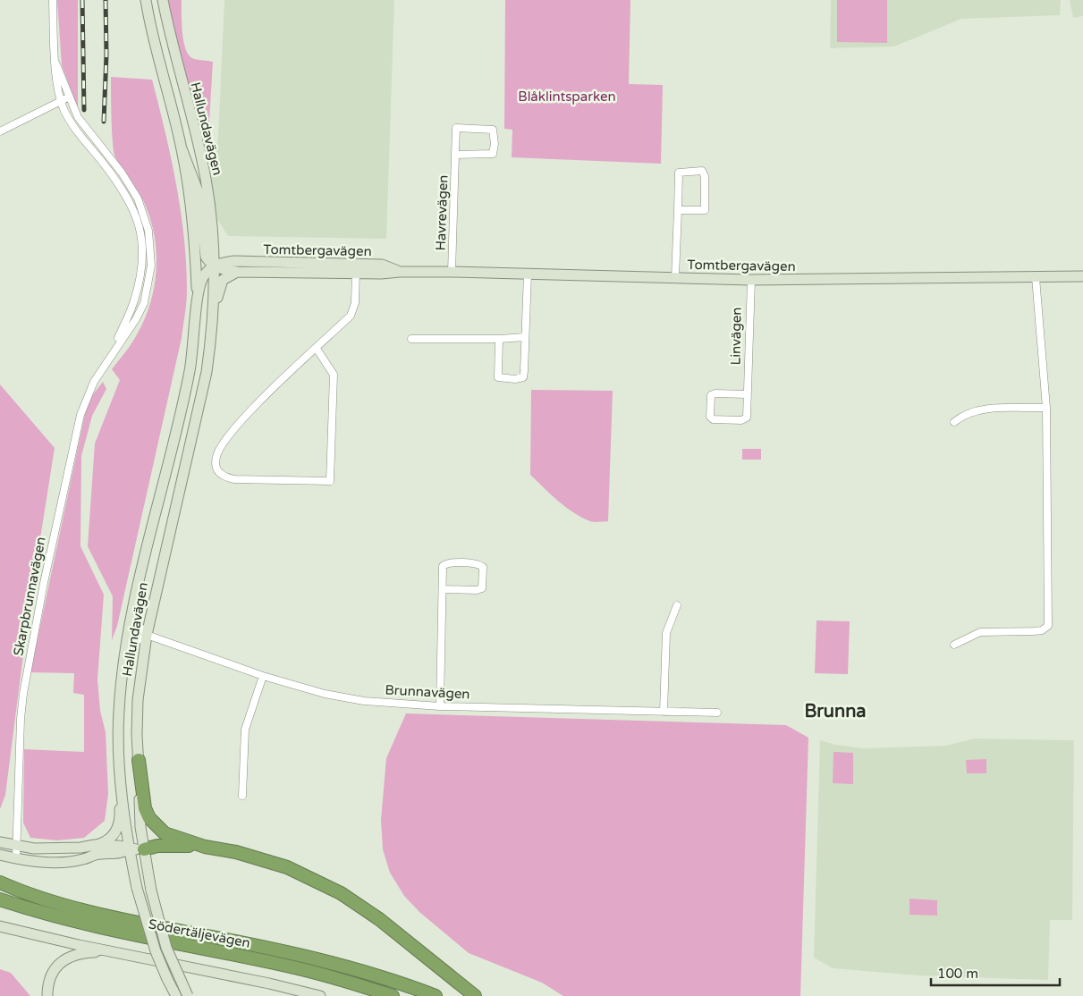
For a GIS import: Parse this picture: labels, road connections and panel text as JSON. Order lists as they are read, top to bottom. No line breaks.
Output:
{"streets":{"highway":["Södertäljevägen"],"main road":["Hallundavägen","Tomtbergavägen"],"street":["Havrevägen","Linvägen","Skarpbrunnavägen","Brunnavägen"]},"crossings":[["Hallundavägen","Tomtbergavägen"],["Hallundavägen","Brunnavägen"],["Havrevägen","Tomtbergavägen"],["Tomtbergavägen","Linvägen"]],"districts":["Brunna"],"parks":["Blåklintsparken"],"scale_bar":"100 m"}
